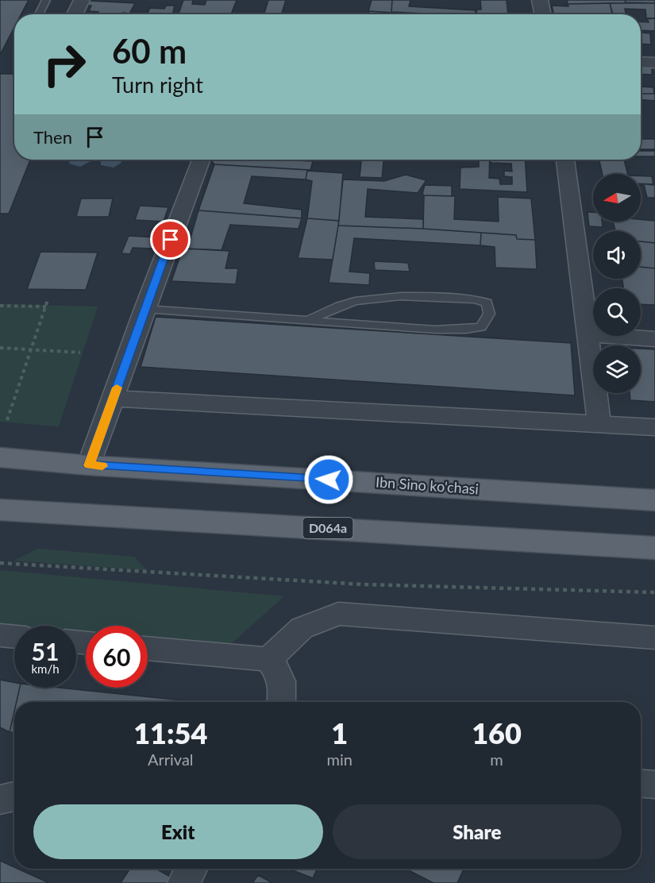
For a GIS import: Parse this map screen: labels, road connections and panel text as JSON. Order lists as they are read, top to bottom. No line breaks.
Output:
{"streets":{"main road":["Ibn Sino ko'chasi","D064a"]},"north":"left","page":{"turn":["60 m","Turn right"],"then":"Then","speed":"51 km/h","limit":"60","eta":["11:54","Arrival","1","min","160","m"],"buttons":["Exit","Share"]}}
